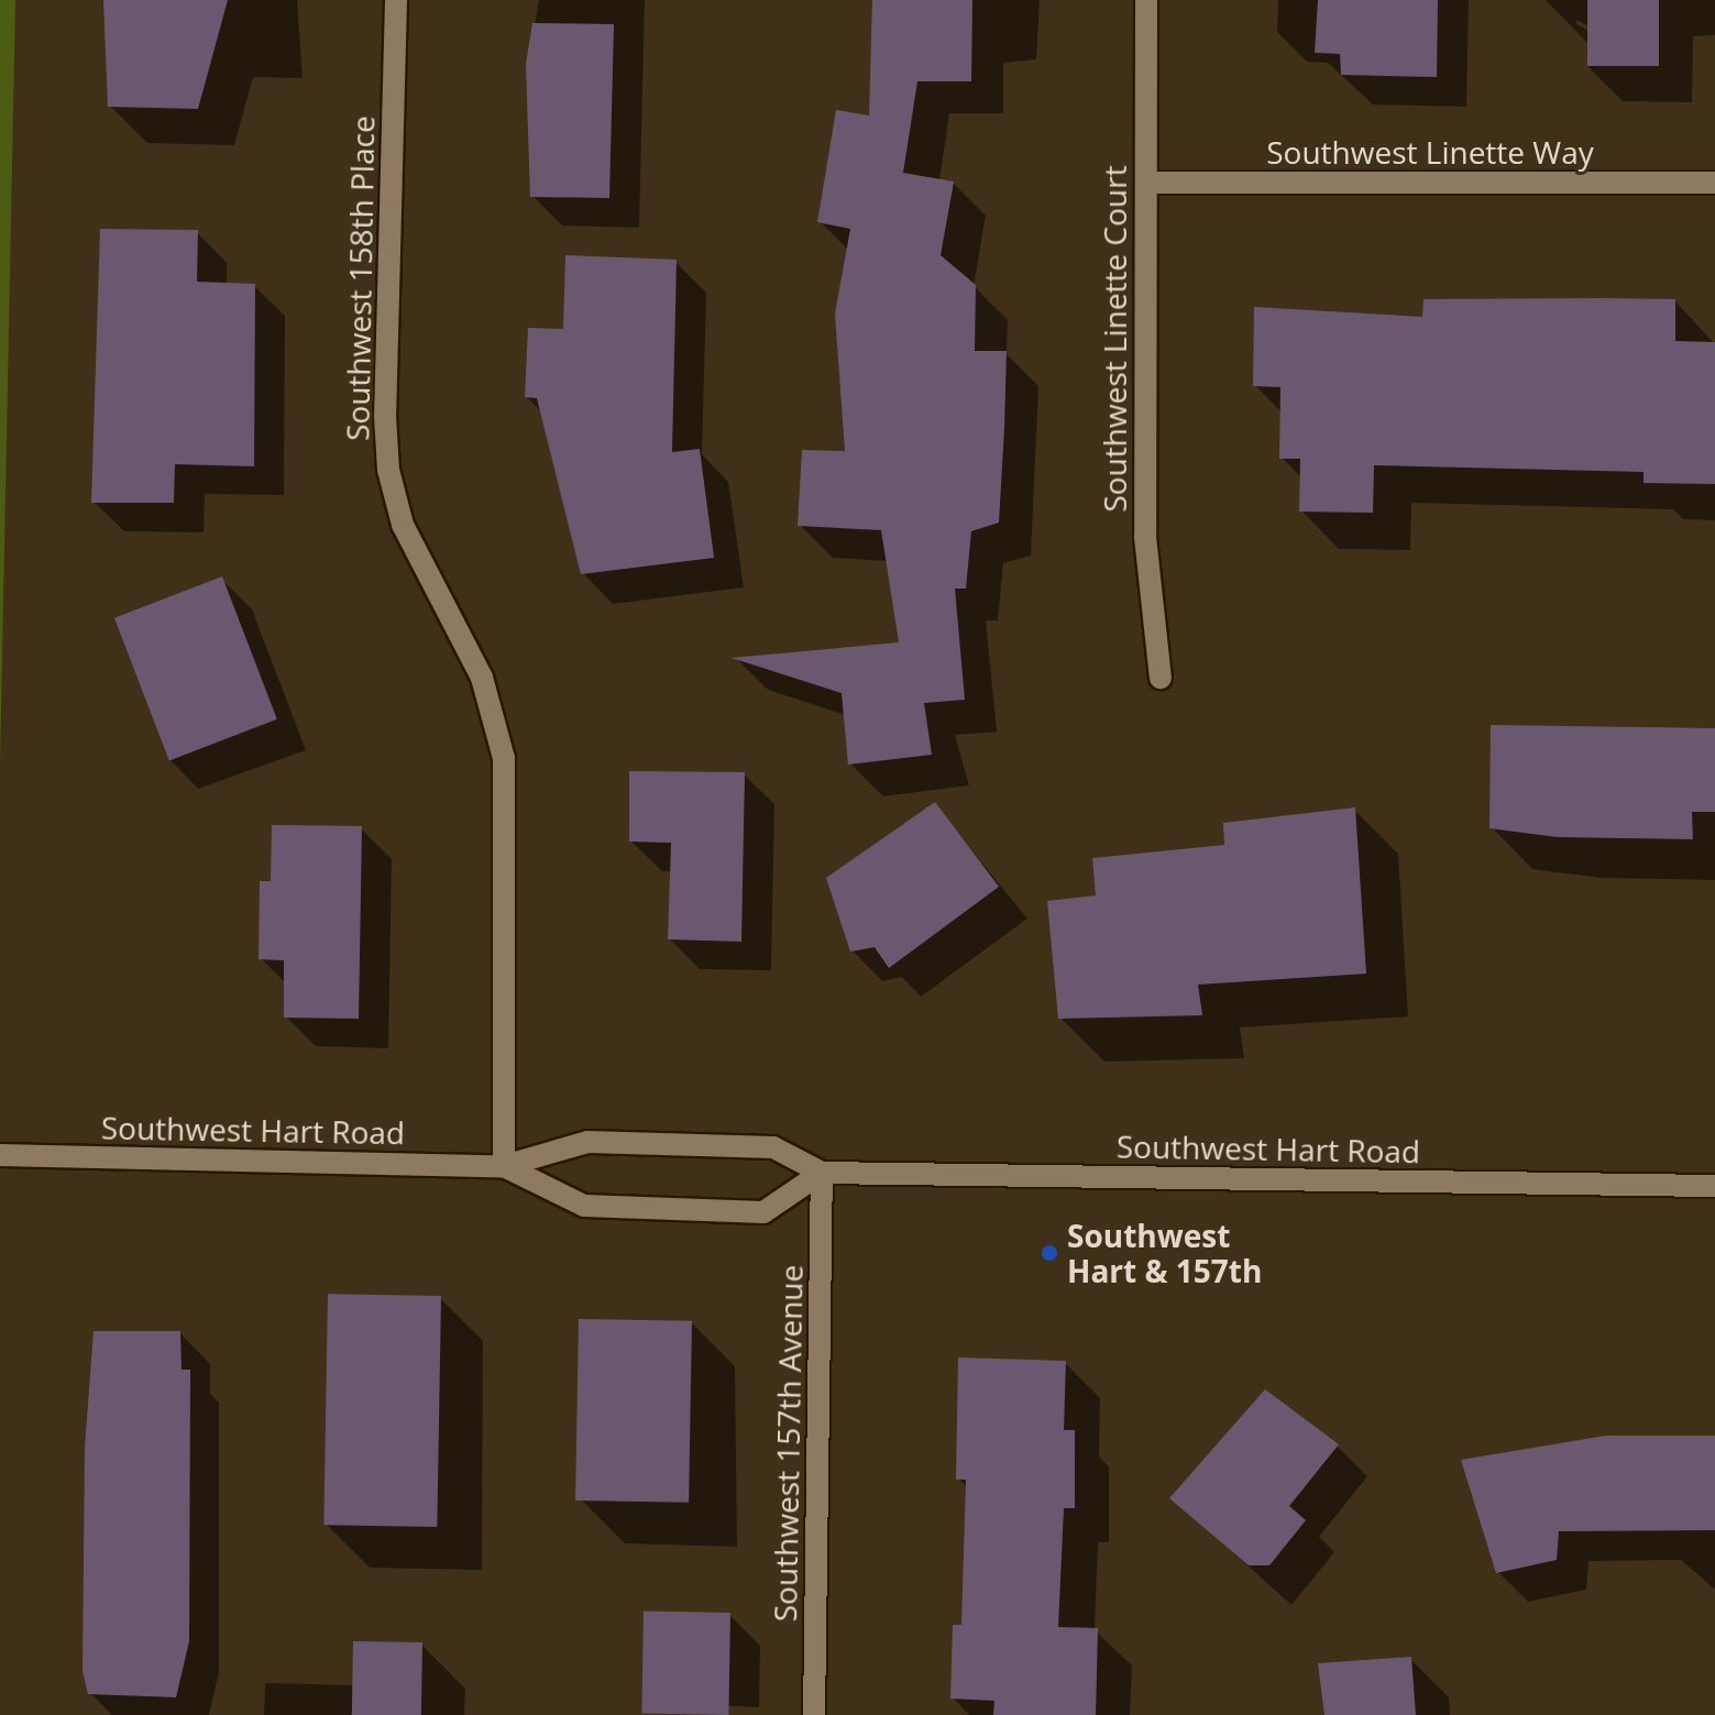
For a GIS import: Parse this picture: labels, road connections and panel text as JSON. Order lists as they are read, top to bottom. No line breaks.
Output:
{"streets":{"street":["Southwest Linette Way","Southwest 158th Place","Southwest Linette Court","Southwest Hart Road","Southwest 157th Avenue"]},"crossings":[["Southwest Linette Way","Southwest Linette Court"],["Southwest 158th Place","Southwest Hart Road"],["Southwest Hart Road","Southwest 157th Avenue"]],"places":["Southwest Hart & 157th"]}
